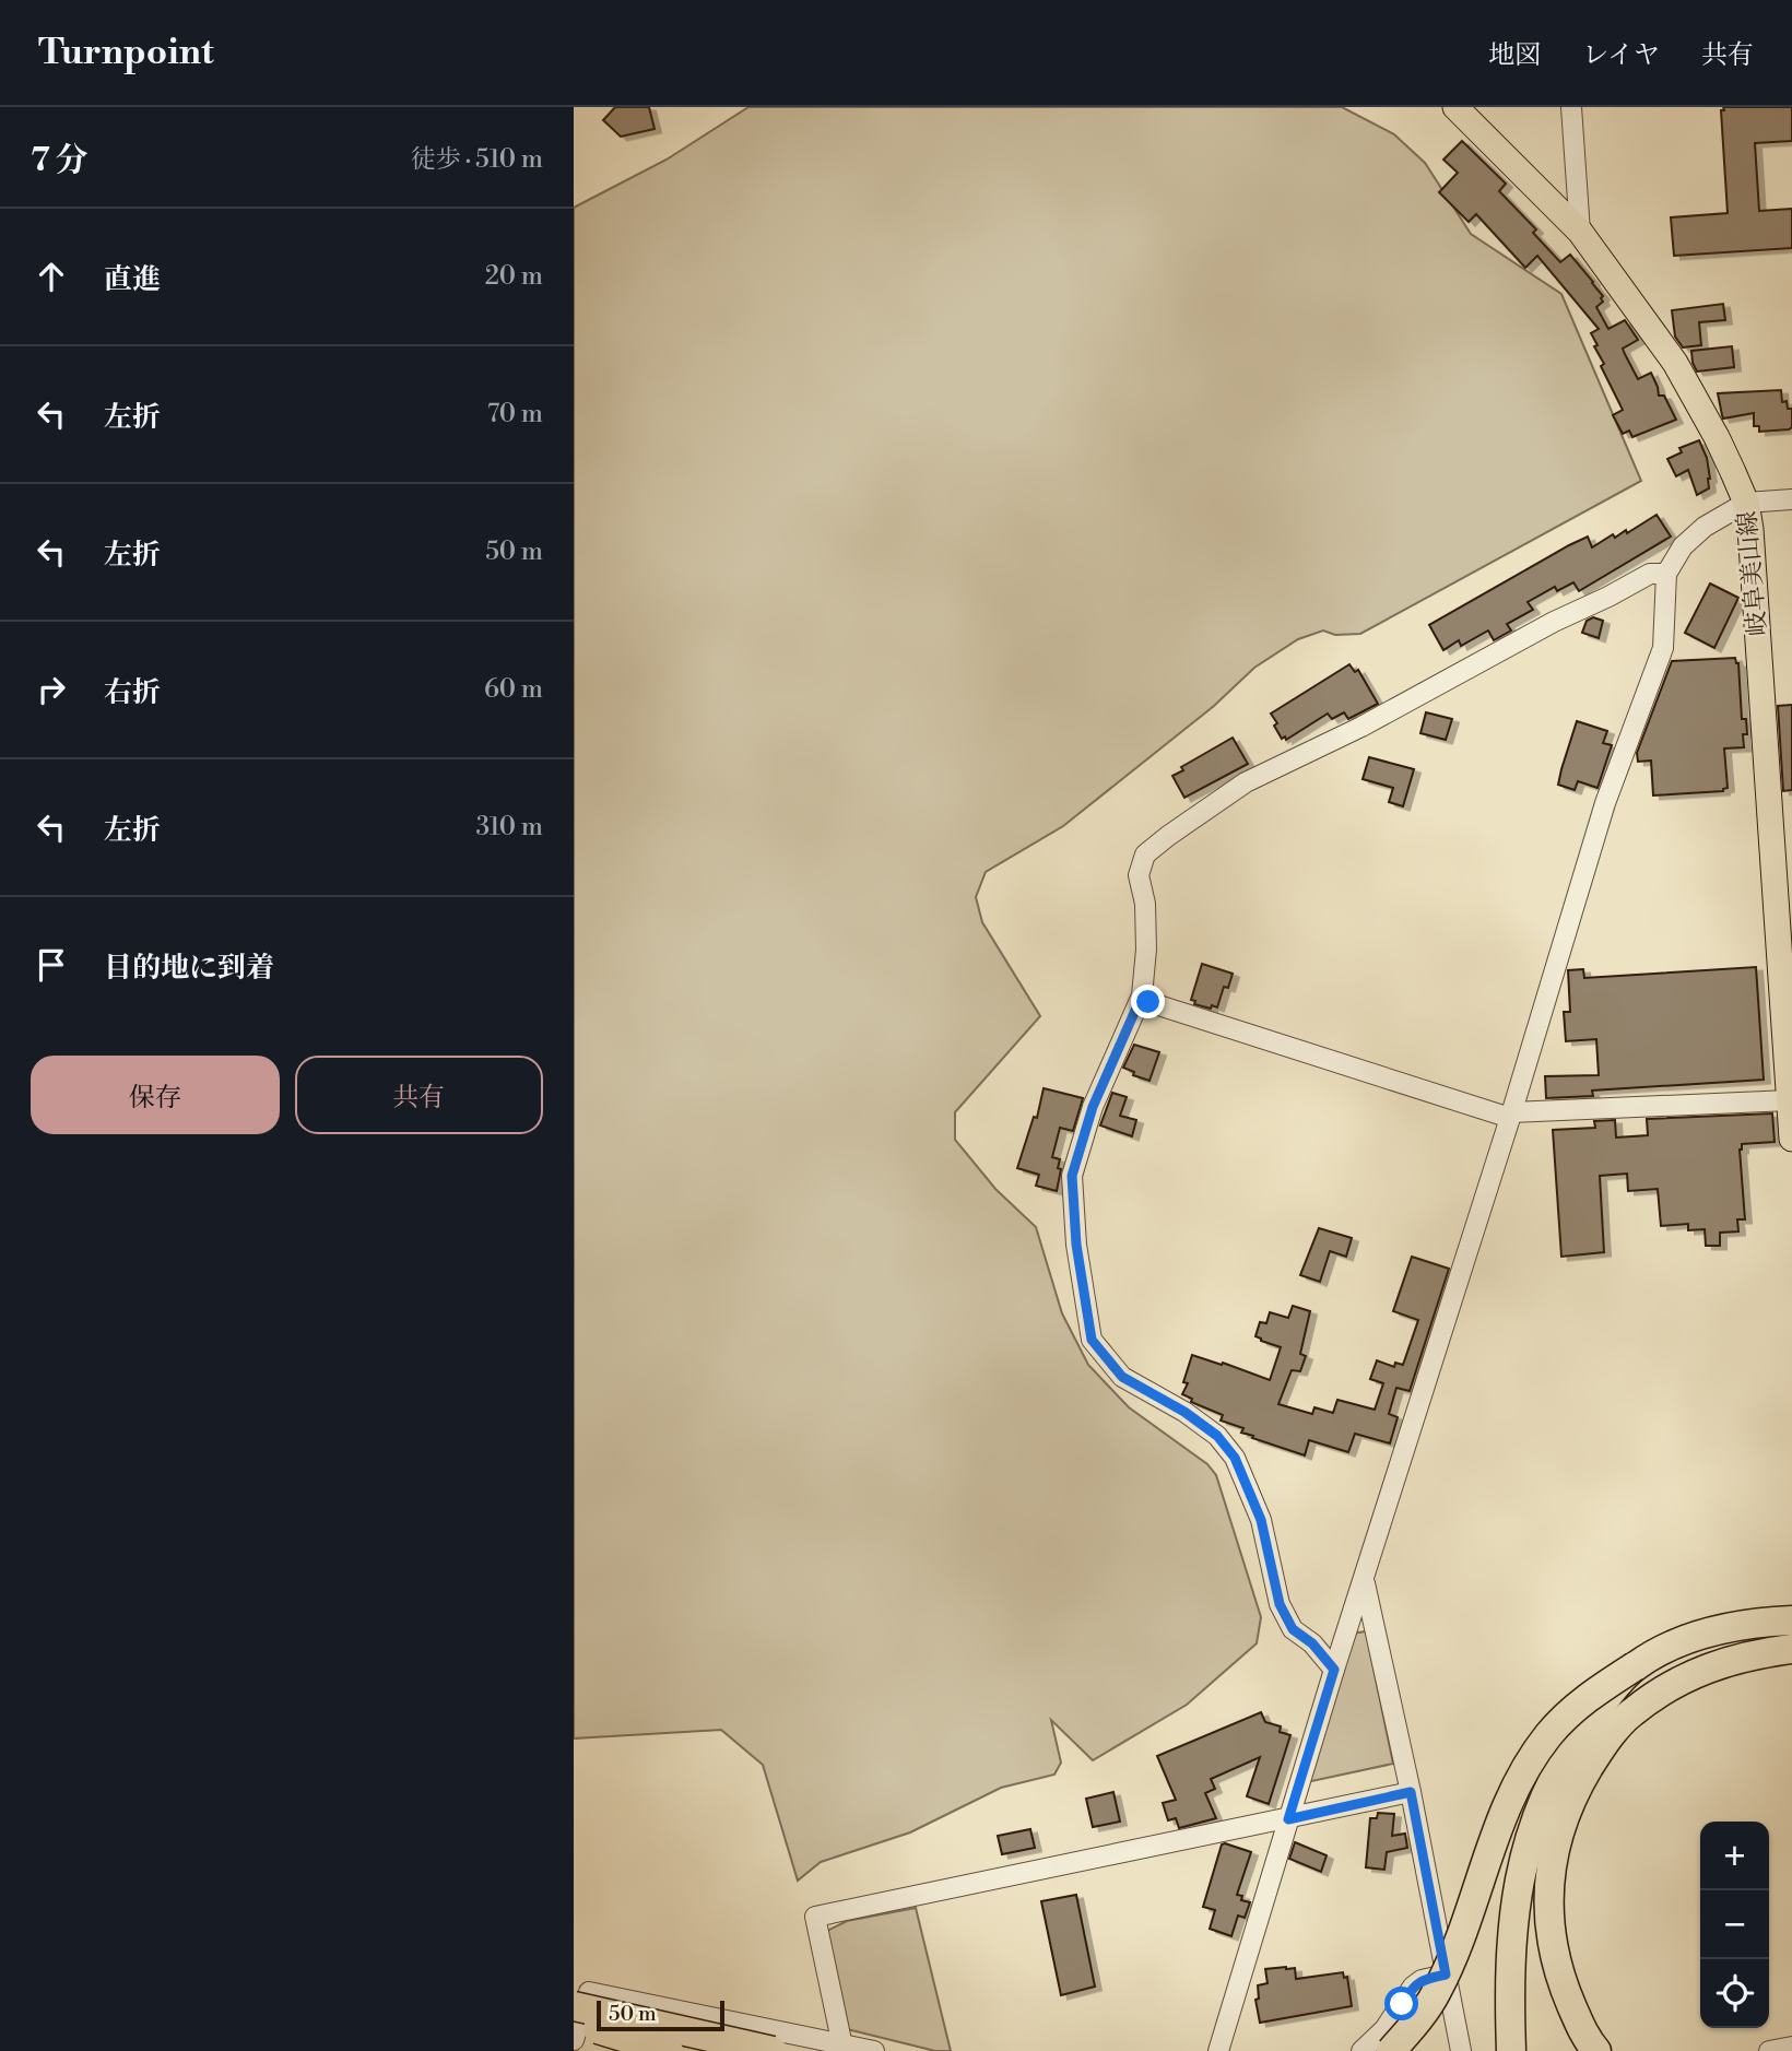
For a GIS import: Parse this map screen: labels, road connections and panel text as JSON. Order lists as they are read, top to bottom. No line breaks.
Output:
{"streets":{"main road":["岐阜美山線"]},"scale_bar":"50 m","page":{"header":"Turnpoint","nav":["地図","レイヤ","共有"],"heading":["7 分","徒歩 · 510 m"],"list":[["直進","20 m"],["左折","70 m"],["左折","50 m"],["右折","60 m"],["左折","310 m"],"目的地に到着"],"buttons":["保存","共有"],"map_buttons":["+","−"],"scale":"50 m"}}
